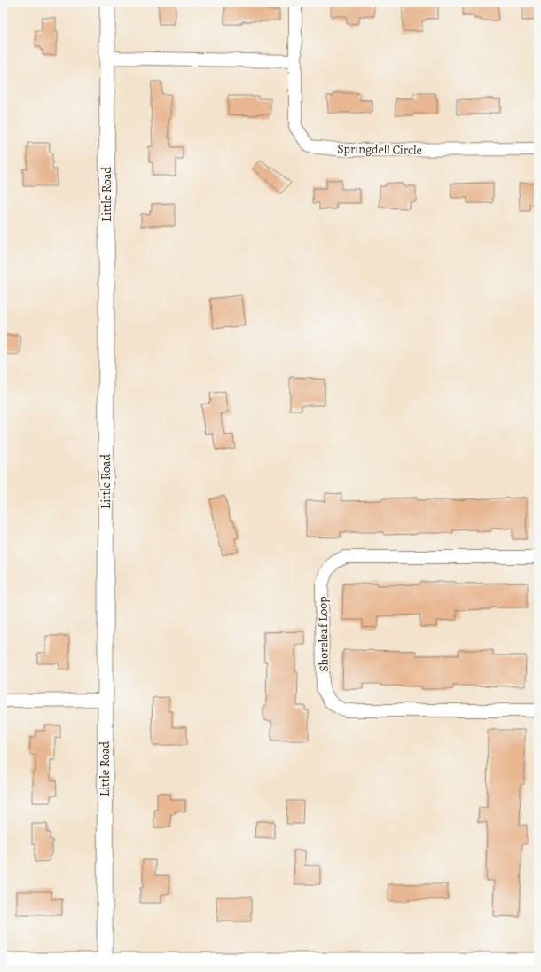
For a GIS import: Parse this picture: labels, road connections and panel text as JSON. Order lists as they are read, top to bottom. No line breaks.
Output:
{"streets":{"street":["Springdell Circle","Little Road","Shoreleaf Loop"]}}
